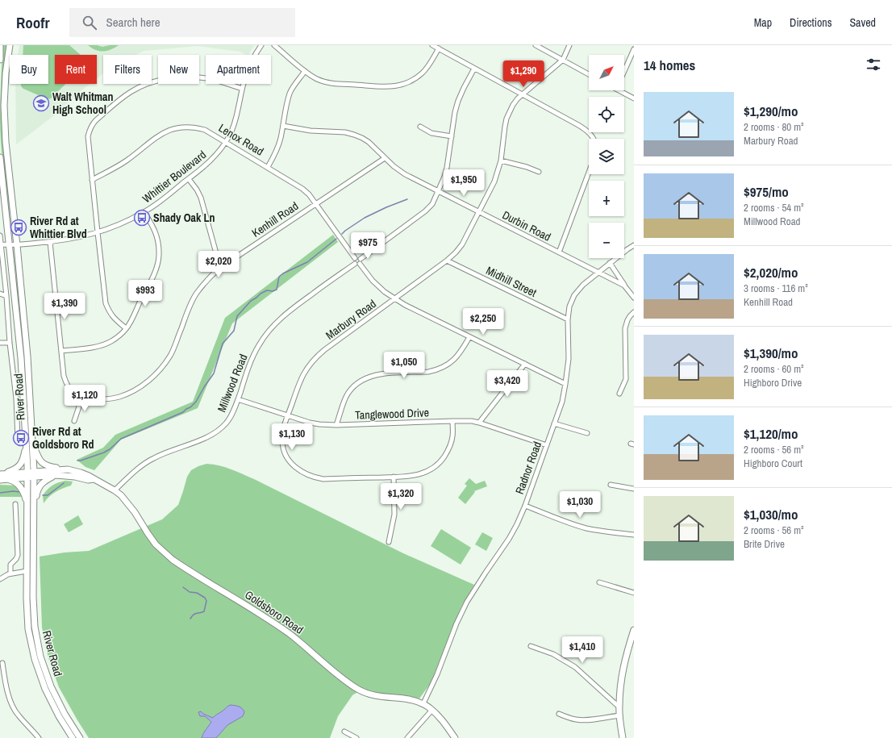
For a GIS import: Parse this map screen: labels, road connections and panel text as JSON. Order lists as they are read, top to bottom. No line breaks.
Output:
{"streets":{"main road":["River Road","Goldsboro Road"],"street":["Lenox Road","Whittier Boulevard","Kenhill Road","Durbin Road","Midhill Street","Marbury Road","Millwood Road","Tanglewood Drive","Radnor Road"]},"crossings":[["Lenox Road","Whittier Boulevard"],["Lenox Road","Kenhill Road"],["Whittier Boulevard","River Road"],["Kenhill Road","Durbin Road"],["Durbin Road","Marbury Road"],["Durbin Road","Radnor Road"],["Midhill Street","Marbury Road"],["Midhill Street","Radnor Road"],["Marbury Road","Tanglewood Drive"],["Millwood Road","Tanglewood Drive"],["Millwood Road","Goldsboro Road"],["River Road","Goldsboro Road"],["Tanglewood Drive","Radnor Road"],["Radnor Road","Goldsboro Road"]],"places":{"school or university":["Walt Whitman High School"],"bus stop":["Shady Oak Ln","River Rd at Whittier Blvd","River Rd at Goldsboro Rd"]},"north":"top right","page":{"header":"Roofr","search":"Search here","nav":["Map","Directions","Saved"],"heading":"14 homes","map_buttons":["+","−"],"chip":["Buy","Rent","Filters","New","Apartment"],"price":["$1,290","$1,950","$975","$2,020","$993","$1,390","$2,250","$1,050","$3,420","$1,120","$1,130","$1,320","$1,030","$1,410"],"list":[{"name":"$1,290/mo","note":"2 rooms · 80 m² · Marbury Road"},{"name":"$975/mo","note":"2 rooms · 54 m² · Millwood Road"},{"name":"$2,020/mo","note":"3 rooms · 116 m² · Kenhill Road"},{"name":"$1,390/mo","note":"2 rooms · 60 m² · Highboro Drive"},{"name":"$1,120/mo","note":"2 rooms · 56 m² · Highboro Court"},{"name":"$1,030/mo","note":"2 rooms · 56 m² · Brite Drive"}]}}
